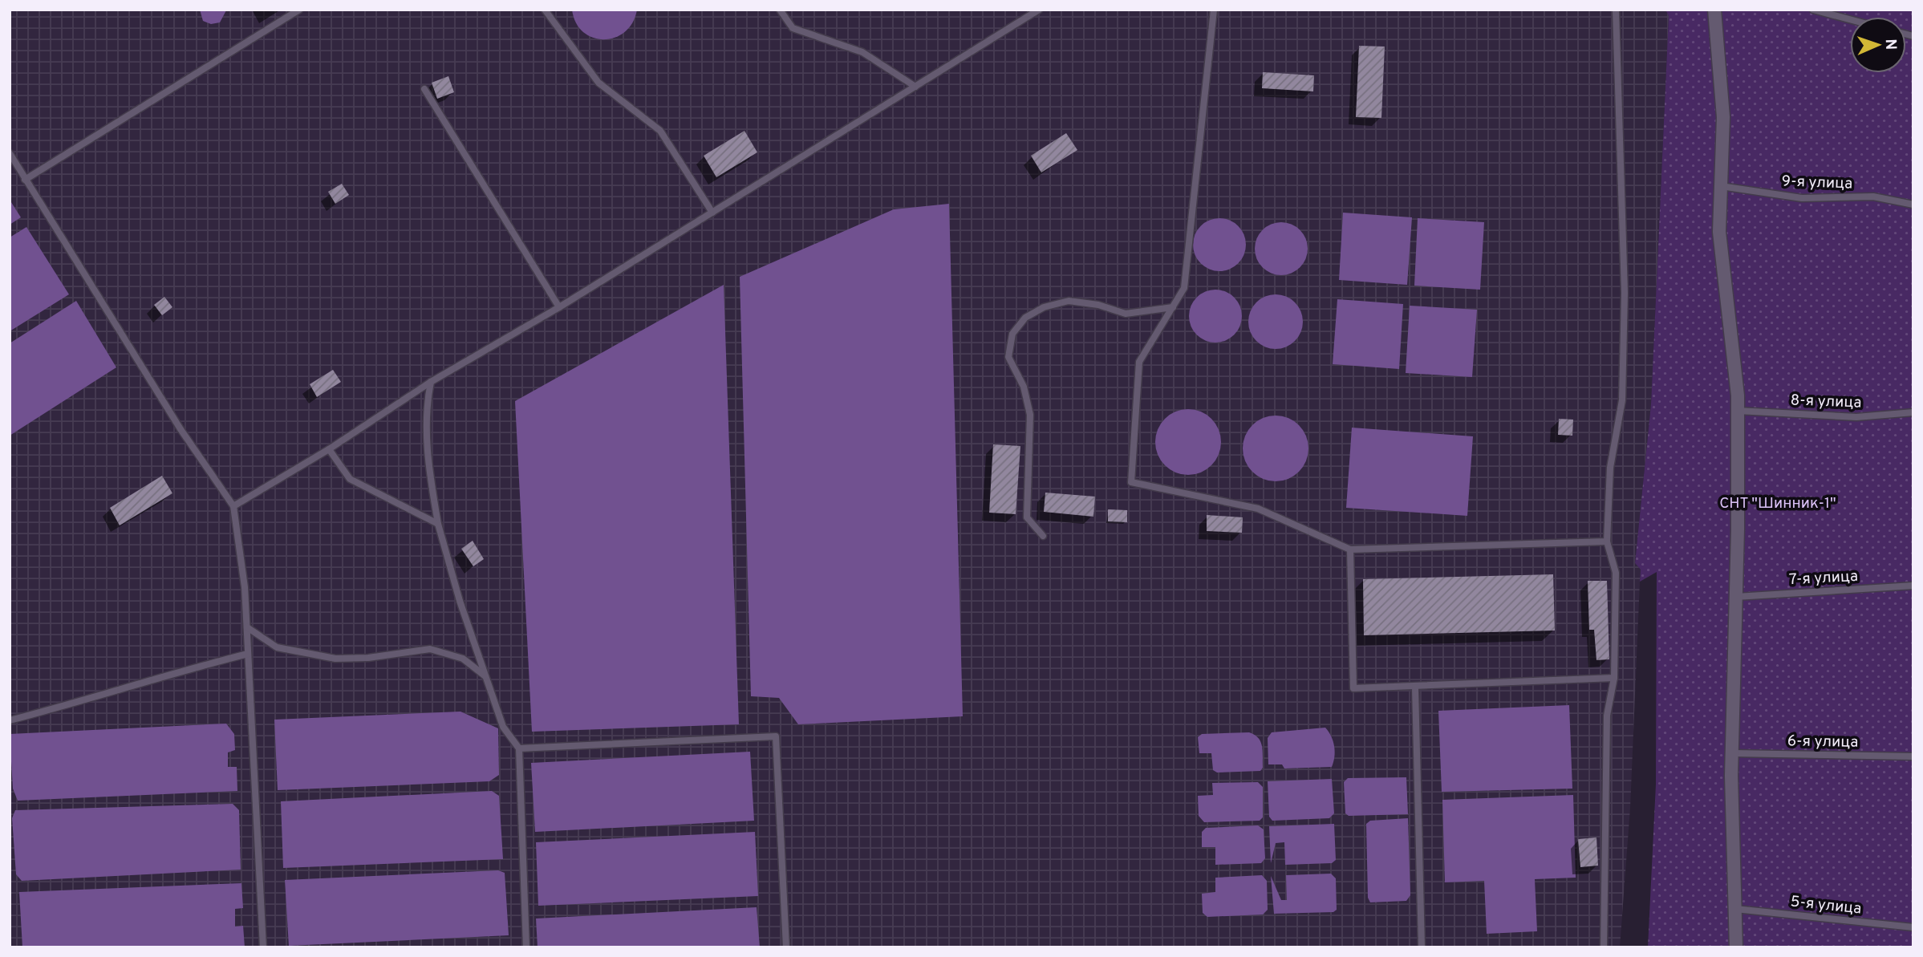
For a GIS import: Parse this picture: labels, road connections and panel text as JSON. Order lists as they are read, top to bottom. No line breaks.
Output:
{"streets":{"lane":["9-я улица","8-я улица","7-я улица","6-я улица","5-я улица"]},"parks":["СНТ \"Шинник-1\""],"north":"right"}
